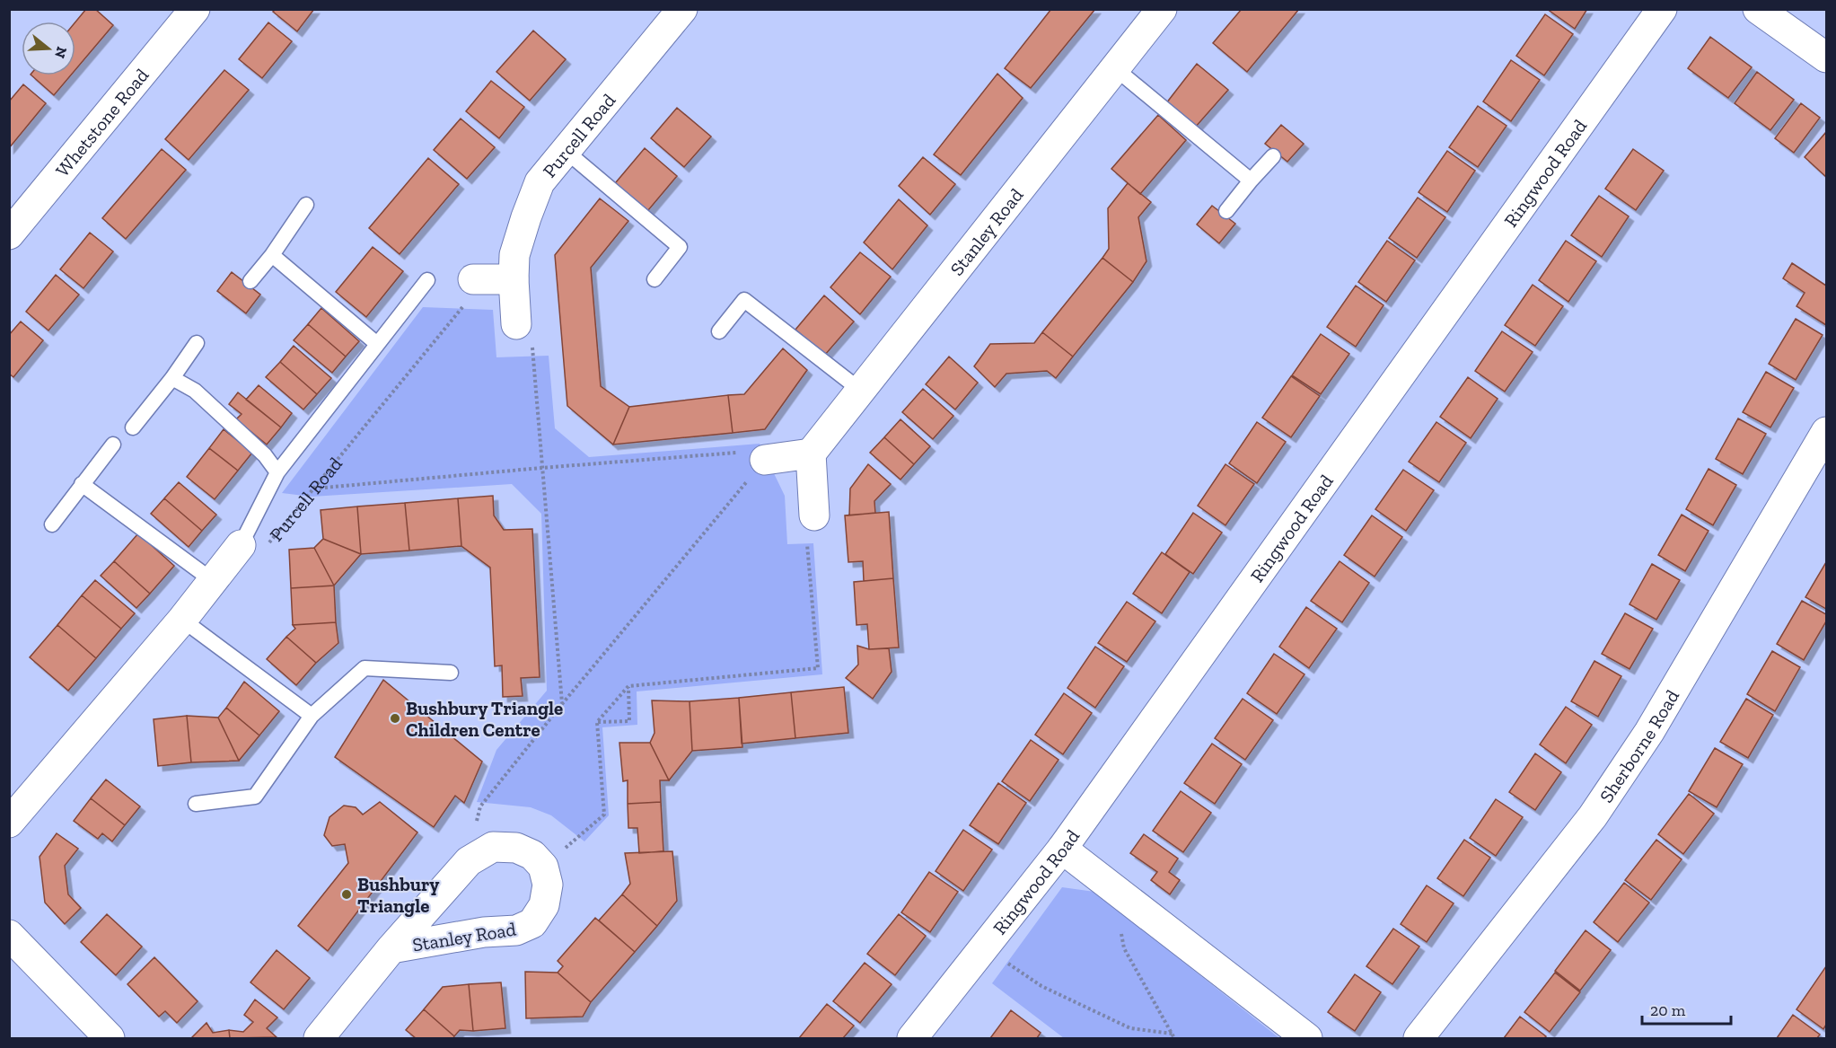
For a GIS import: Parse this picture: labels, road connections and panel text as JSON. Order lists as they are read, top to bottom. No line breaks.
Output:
{"streets":{"street":["Whetstone Road","Purcell Road","Ringwood Road","Stanley Road","Sherborne Road"]},"places":["Bushbury Triangle Children Centre","Bushbury Triangle"],"scale_bar":"20 m","north":"right"}
